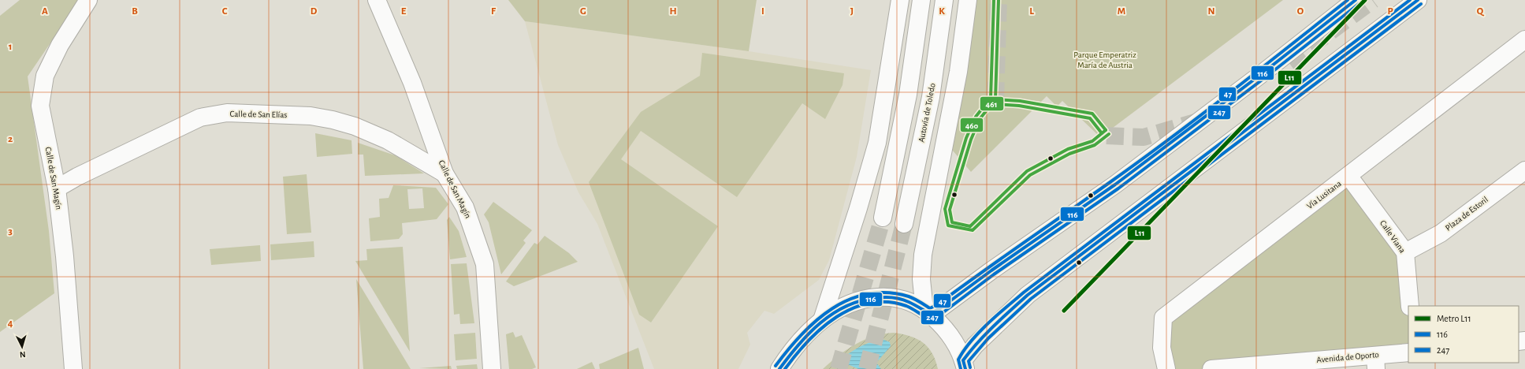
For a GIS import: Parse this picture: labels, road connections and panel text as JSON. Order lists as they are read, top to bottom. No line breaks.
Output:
{"streets":{"main road":["Autovía de Toledo","Calle de San Elías","Calle de San Magín","Vía Lusitana","Plaza de Estoril","Calle Viana","Avenida de Oporto"]},"crossings":[["Calle de San Elías","Calle de San Magín"],["Vía Lusitana","Calle Viana"],["Plaza de Estoril","Calle Viana"]],"parks":["Parque Emperatriz María de Austria"],"lines":["metro line L11","transit line 116","transit line 47","transit line 461","transit line 460","transit line 247"],"legend":["Metro L11","116","247"],"north":"bottom","grid":{"columns":["A","B","C","D","E","F","G","H","I","J","K","L","M","N","O","P","Q"],"rows":["1","2","3","4"]}}
